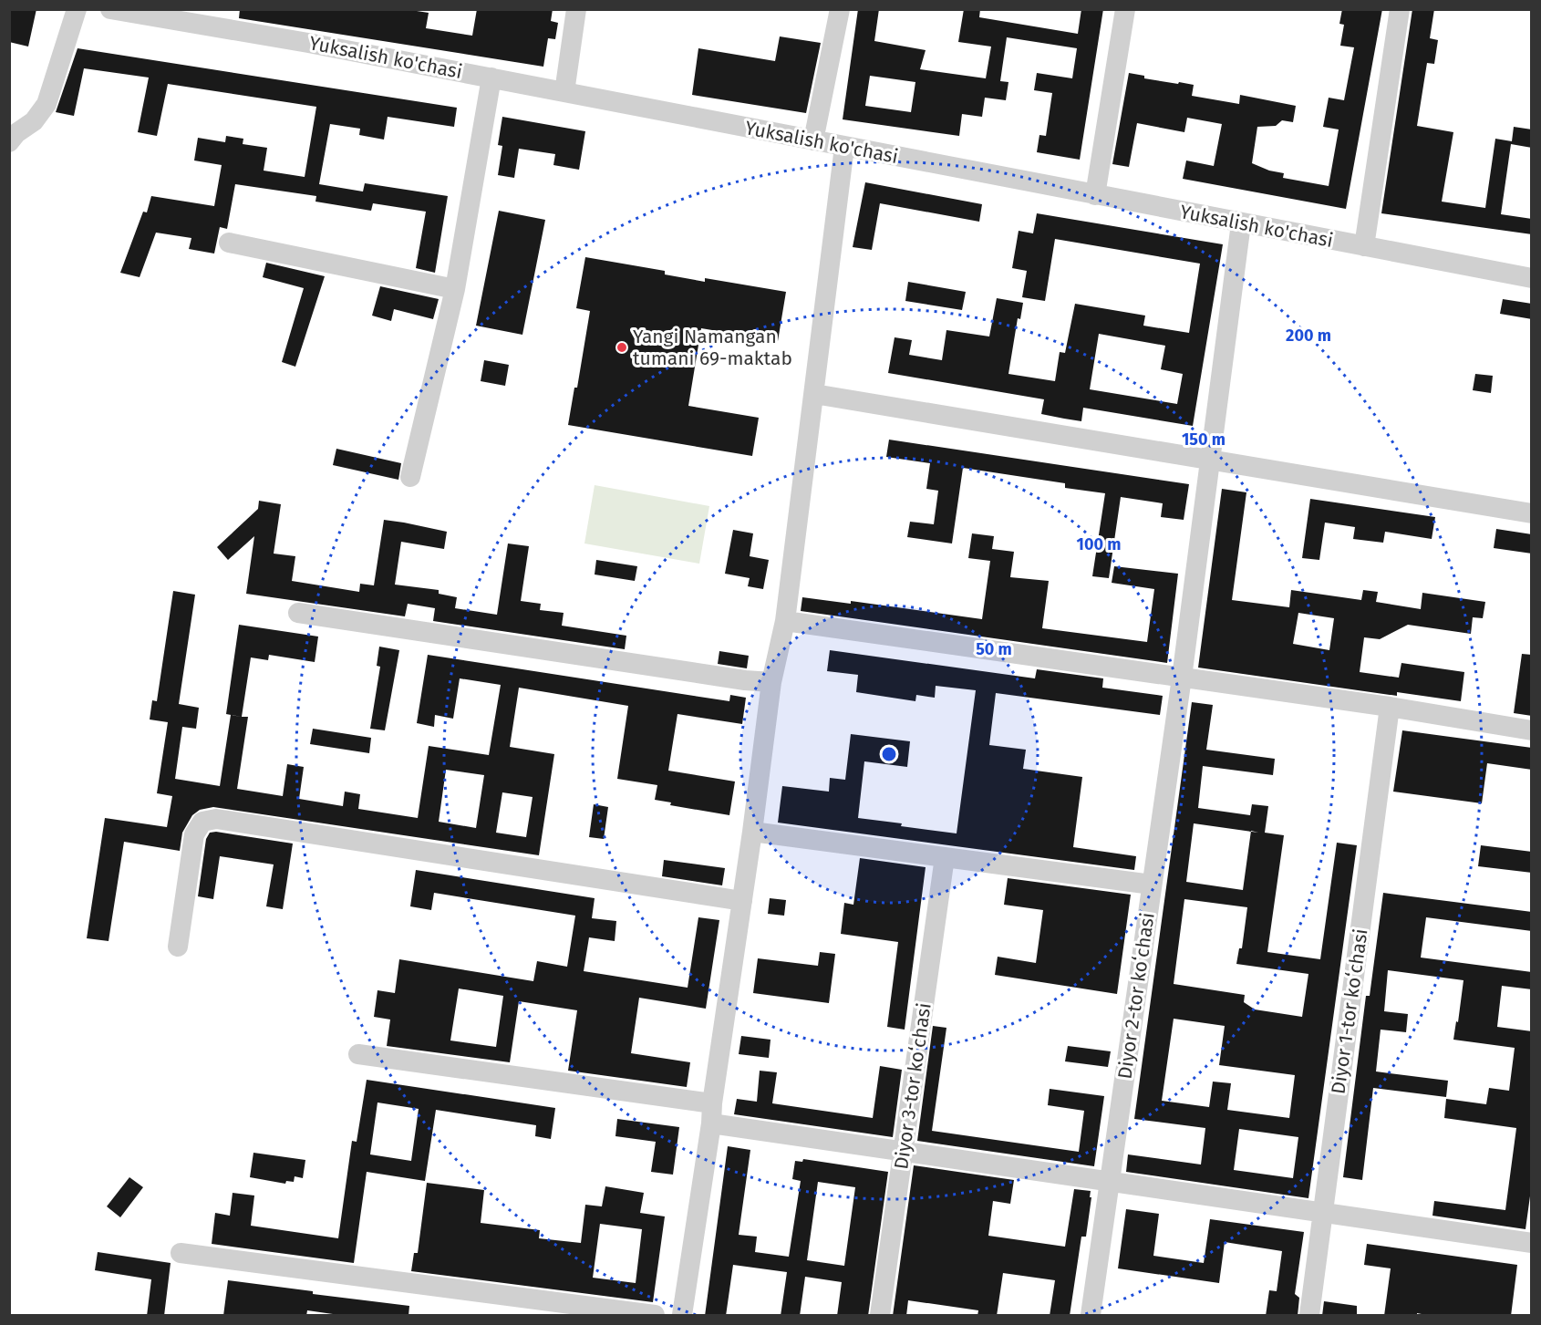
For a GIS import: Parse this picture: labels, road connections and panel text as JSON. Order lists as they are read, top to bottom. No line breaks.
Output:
{"streets":{"street":["Yuksalish ko'chasi","Diyor 2-tor koʻchasi","Diyor 1-tor koʻchasi","Diyor 3-tor koʻchasi"]},"crossings":[["Yuksalish ko'chasi","Diyor 2-tor koʻchasi"]],"places":["Yangi Namangan tumani 69-maktab"],"rings":["200 m","150 m","100 m","50 m"]}
